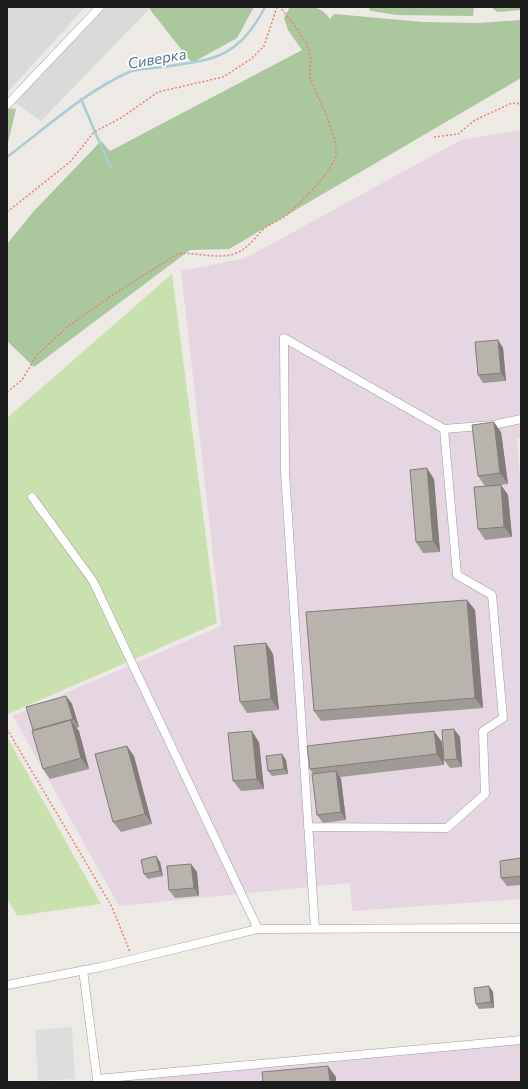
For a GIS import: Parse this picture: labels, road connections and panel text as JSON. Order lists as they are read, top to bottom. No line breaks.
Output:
{"water":["Сиверка"]}
